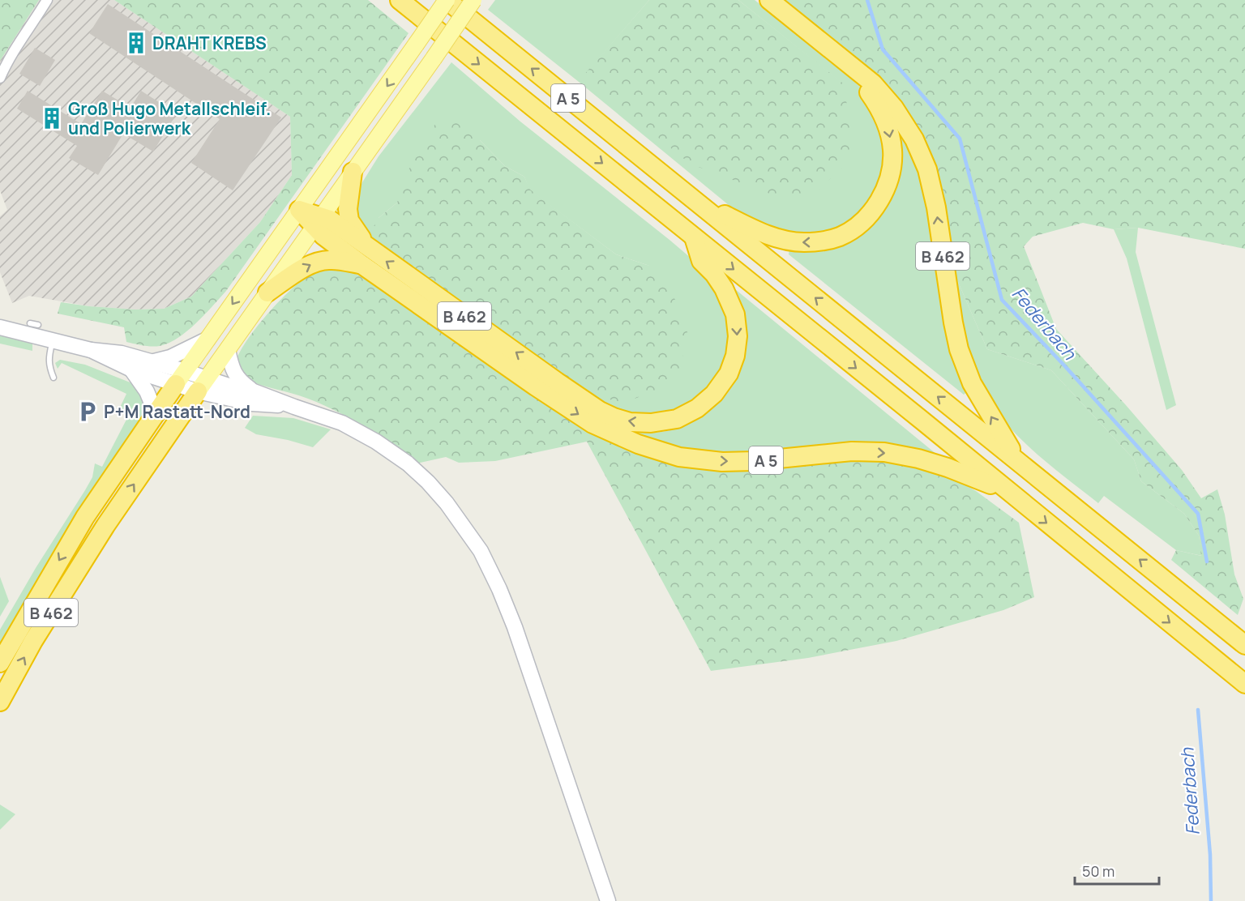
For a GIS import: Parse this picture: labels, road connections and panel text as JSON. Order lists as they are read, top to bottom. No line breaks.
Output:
{"streets":{"highway":["A 5","B 462"]},"crossings":[["A 5","B 462"]],"water":["Federbach"],"places":{"building":["DRAHT KREBS","Groß Hugo Metallschleif. und Polierwerk"],"parking":["P+M Rastatt-Nord"]},"scale_bar":"50 m"}
